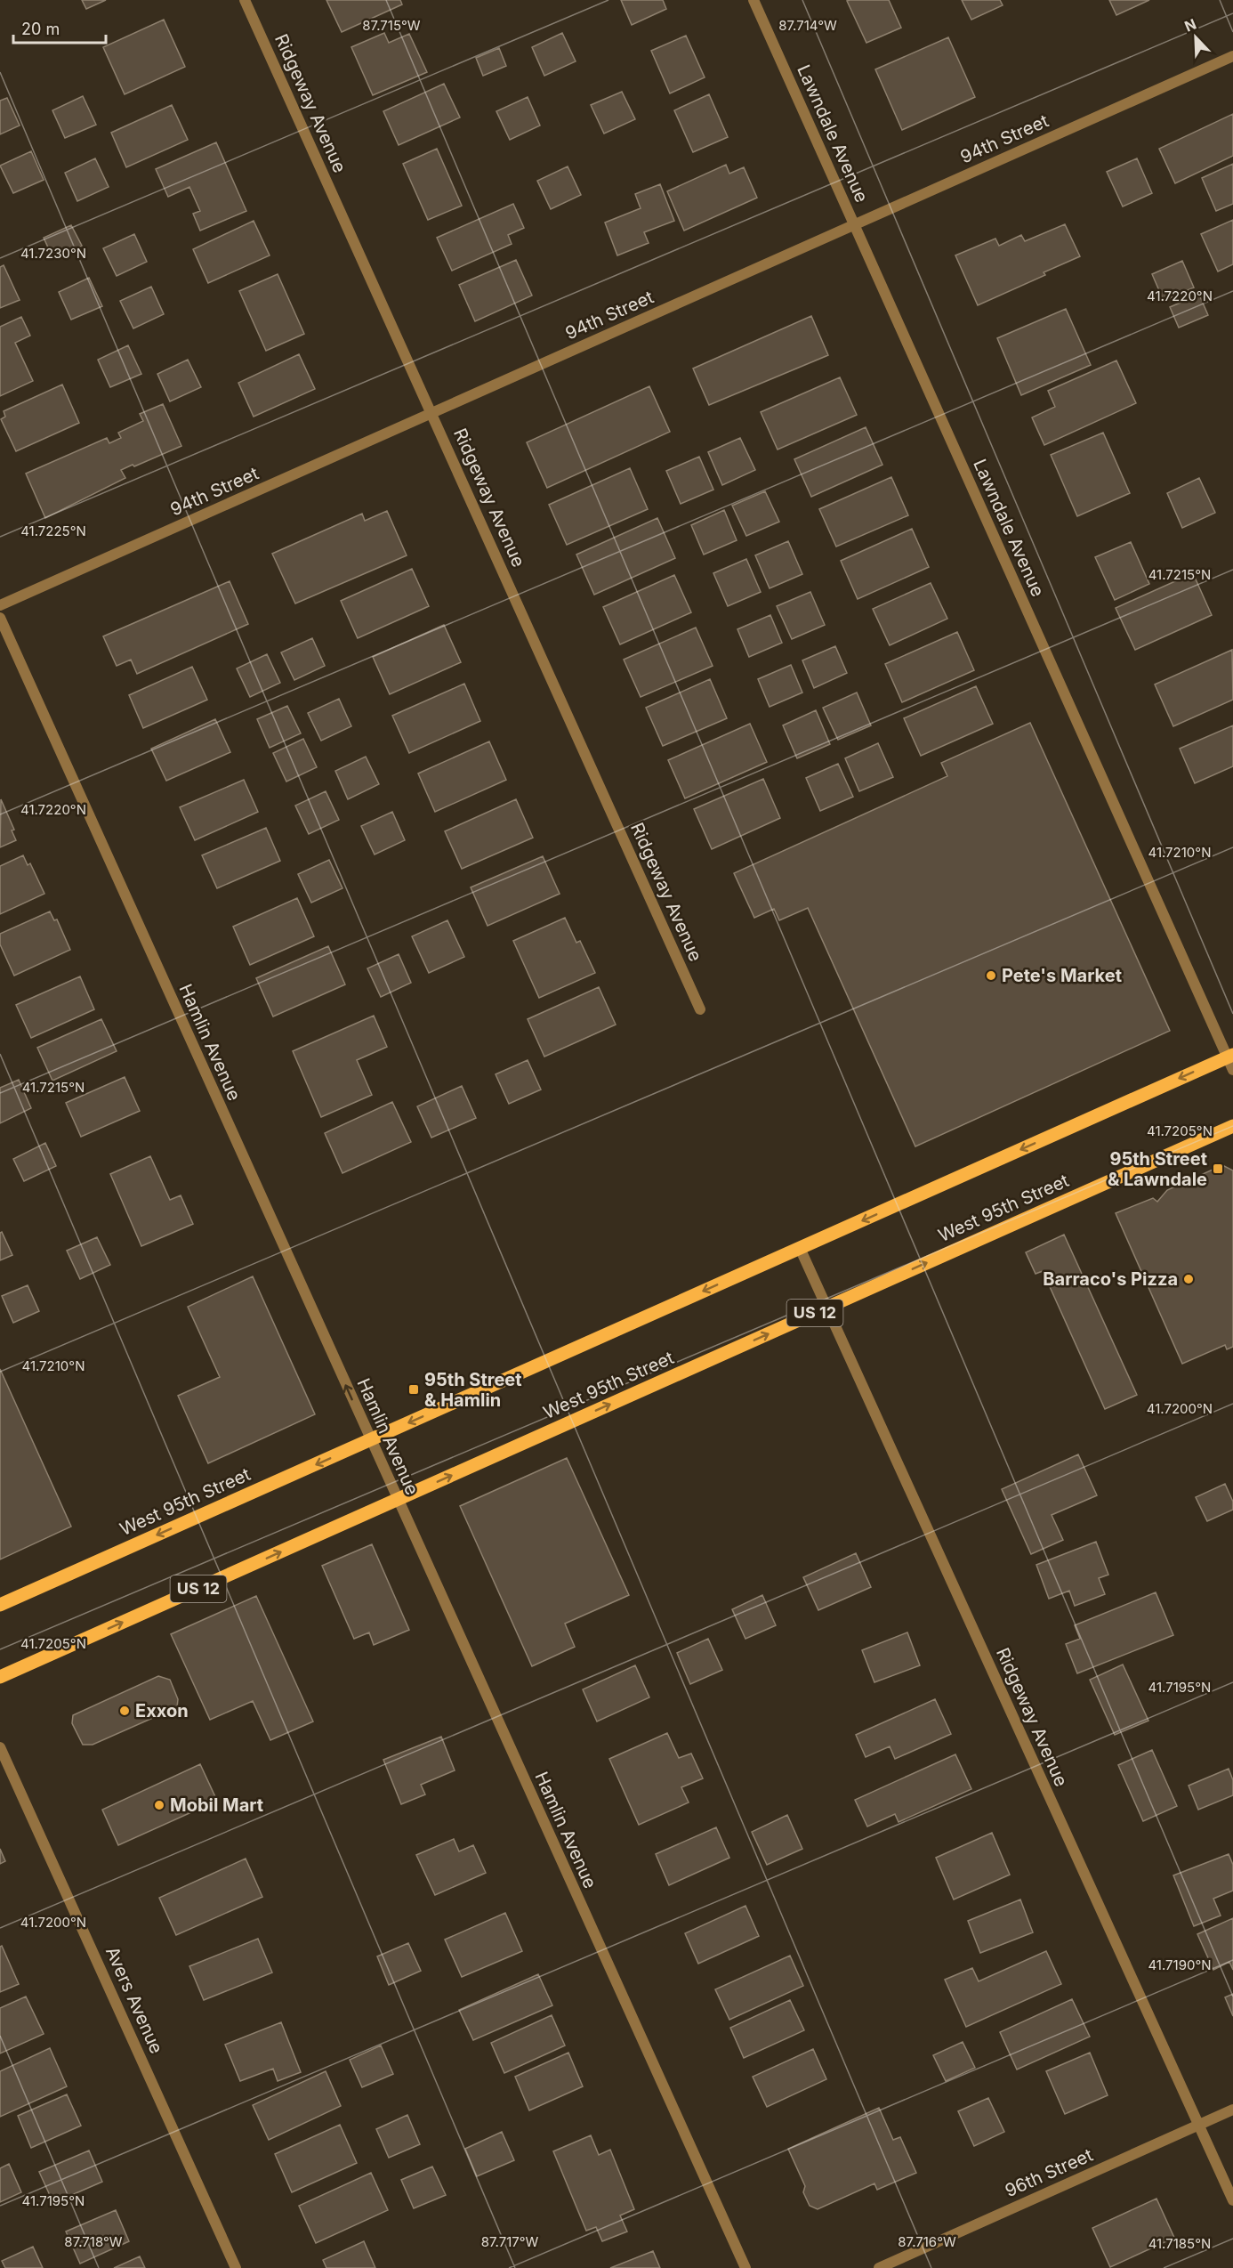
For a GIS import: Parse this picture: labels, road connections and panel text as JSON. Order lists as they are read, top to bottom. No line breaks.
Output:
{"streets":{"main road":["West 95th Street","US 12"],"street":["Ridgeway Avenue","Lawndale Avenue","94th Street","Hamlin Avenue","Avers Avenue","96th Street"]},"crossings":[["Ridgeway Avenue","94th Street"],["Ridgeway Avenue","West 95th Street"],["Ridgeway Avenue","96th Street"],["Lawndale Avenue","94th Street"],["Lawndale Avenue","West 95th Street"],["Hamlin Avenue","West 95th Street"]],"one_way":["Hamlin Avenue"],"places":{"other":["Pete's Market","Barraco's Pizza","Exxon","Mobil Mart"],"transit":["95th Street & Lawndale","95th Street & Hamlin"]},"scale_bar":"20 m","north":"top left","coordinates":["87.715°W","87.714°W","41.7230°N","41.7220°N","41.7225°N","41.7215°N","41.7210°N","41.7205°N","41.7200°N","41.7195°N","41.7190°N","87.718°W","87.717°W","87.716°W","41.7185°N"]}
